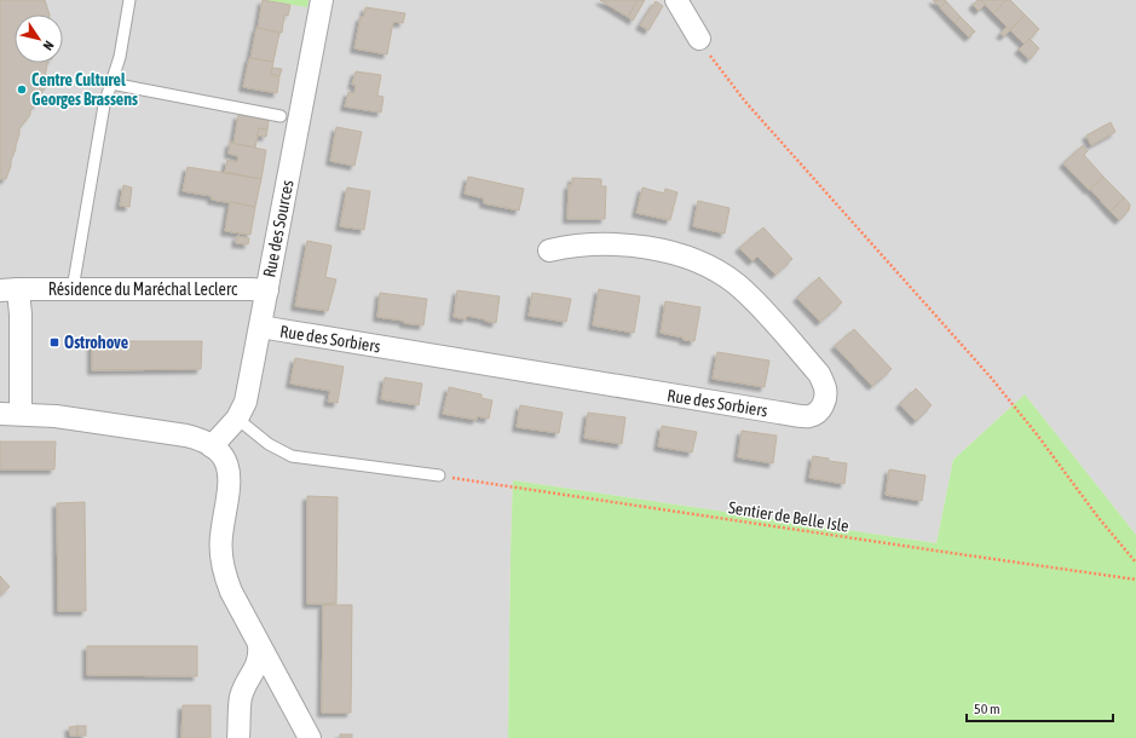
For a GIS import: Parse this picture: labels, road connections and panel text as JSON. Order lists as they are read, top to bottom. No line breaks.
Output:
{"streets":{"street":["Rue des Sources","Résidence du Maréchal Leclerc","Rue des Sorbiers"],"path":["Sentier de Belle Isle"]},"crossings":[["Rue des Sources","Résidence du Maréchal Leclerc"],["Rue des Sources","Rue des Sorbiers"]],"places":{"other":["Centre Culturel Georges Brassens"],"transit":["Ostrohove"]},"scale_bar":"50 m","north":"bottom right"}
